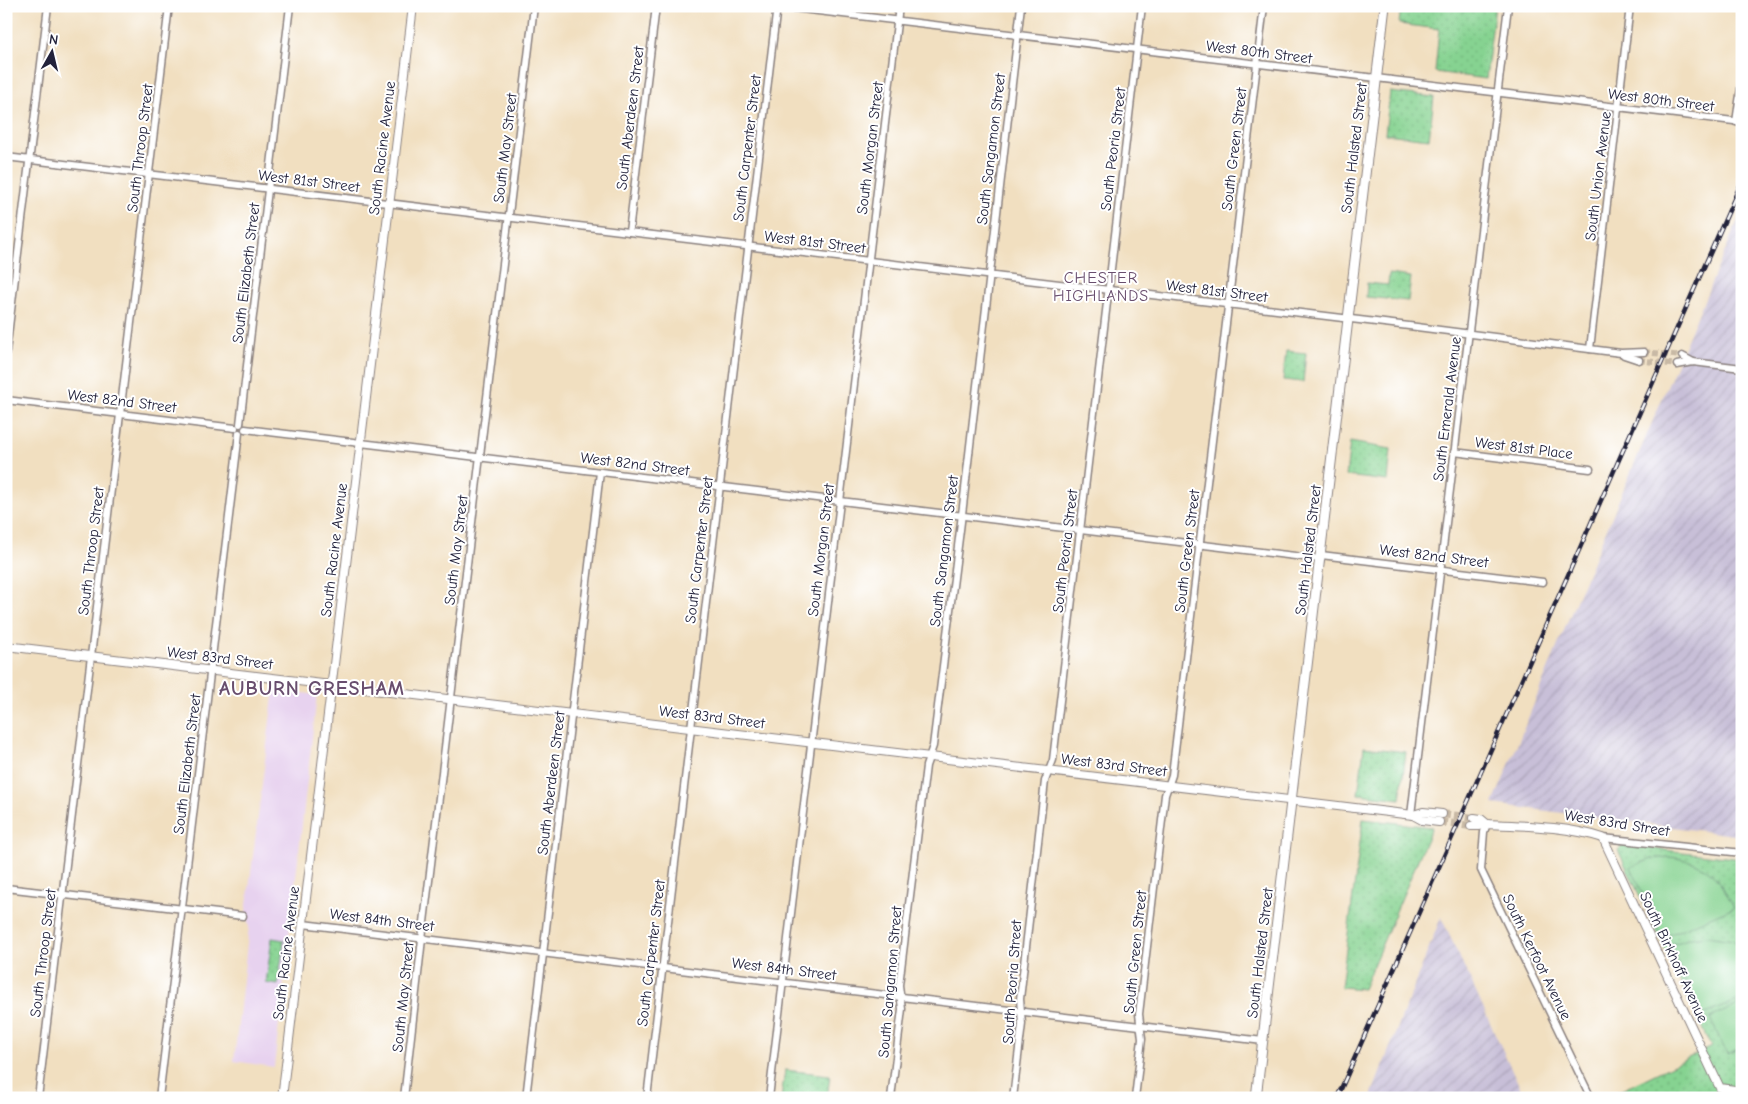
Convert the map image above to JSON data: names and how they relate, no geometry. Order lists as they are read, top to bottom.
{
  "streets": {
    "main road": ["South Halsted Street"],
    "street": [
      "West 80th Street",
      "South Aberdeen Street",
      "South Throop Street",
      "South Racine Avenue",
      "South May Street",
      "South Carpenter Street",
      "South Morgan Street",
      "South Sangamon Street",
      "South Peoria Street",
      "South Green Street",
      "South Union Avenue",
      "West 81st Street",
      "South Elizabeth Street",
      "West 82nd Street",
      "South Emerald Avenue",
      "West 81st Place",
      "West 83rd Street",
      "West 84th Street",
      "South Kerfoot Avenue",
      "South Birkhoff Avenue"
    ]
  },
  "crossings": [
    ["West 80th Street", "South Carpenter Street"],
    ["West 80th Street", "South Morgan Street"],
    ["West 80th Street", "South Halsted Street"],
    ["West 80th Street", "South Sangamon Street"],
    ["West 80th Street", "South Peoria Street"],
    ["West 80th Street", "South Green Street"],
    ["West 80th Street", "South Union Avenue"],
    ["West 80th Street", "South Emerald Avenue"],
    ["South Aberdeen Street", "West 81st Street"],
    ["South Aberdeen Street", "West 82nd Street"],
    ["South Aberdeen Street", "West 83rd Street"],
    ["South Aberdeen Street", "West 84th Street"],
    ["South Throop Street", "West 81st Street"],
    ["South Throop Street", "West 82nd Street"],
    ["South Throop Street", "West 83rd Street"],
    ["South Racine Avenue", "West 81st Street"],
    ["South Racine Avenue", "West 82nd Street"],
    ["South Racine Avenue", "West 83rd Street"],
    ["South Racine Avenue", "West 84th Street"],
    ["South May Street", "West 81st Street"],
    ["South May Street", "West 82nd Street"],
    ["South May Street", "West 83rd Street"],
    ["South May Street", "West 84th Street"],
    ["South Carpenter Street", "West 81st Street"],
    ["South Carpenter Street", "West 82nd Street"],
    ["South Carpenter Street", "West 83rd Street"],
    ["South Carpenter Street", "West 84th Street"],
    ["South Morgan Street", "West 81st Street"],
    ["South Morgan Street", "West 82nd Street"],
    ["South Morgan Street", "West 83rd Street"],
    ["South Morgan Street", "West 84th Street"],
    ["South Halsted Street", "West 81st Street"],
    ["South Halsted Street", "West 82nd Street"],
    ["South Halsted Street", "West 83rd Street"],
    ["South Halsted Street", "West 84th Street"],
    ["South Sangamon Street", "West 81st Street"],
    ["South Sangamon Street", "West 82nd Street"],
    ["South Sangamon Street", "West 83rd Street"],
    ["South Sangamon Street", "West 84th Street"],
    ["South Peoria Street", "West 81st Street"],
    ["South Peoria Street", "West 82nd Street"],
    ["South Peoria Street", "West 83rd Street"],
    ["South Peoria Street", "West 84th Street"],
    ["South Green Street", "West 81st Street"],
    ["South Green Street", "West 82nd Street"],
    ["South Green Street", "West 83rd Street"],
    ["South Green Street", "West 84th Street"],
    ["South Union Avenue", "West 81st Street"],
    ["West 81st Street", "South Elizabeth Street"],
    ["West 81st Street", "South Emerald Avenue"],
    ["South Elizabeth Street", "West 82nd Street"],
    ["South Elizabeth Street", "West 83rd Street"],
    ["West 82nd Street", "South Emerald Avenue"],
    ["South Emerald Avenue", "West 81st Place"],
    ["South Emerald Avenue", "West 83rd Street"],
    ["West 83rd Street", "South Kerfoot Avenue"],
    ["West 83rd Street", "South Birkhoff Avenue"]
  ],
  "districts": ["CHESTER HIGHLANDS", "AUBURN GRESHAM"],
  "north": "top"
}
